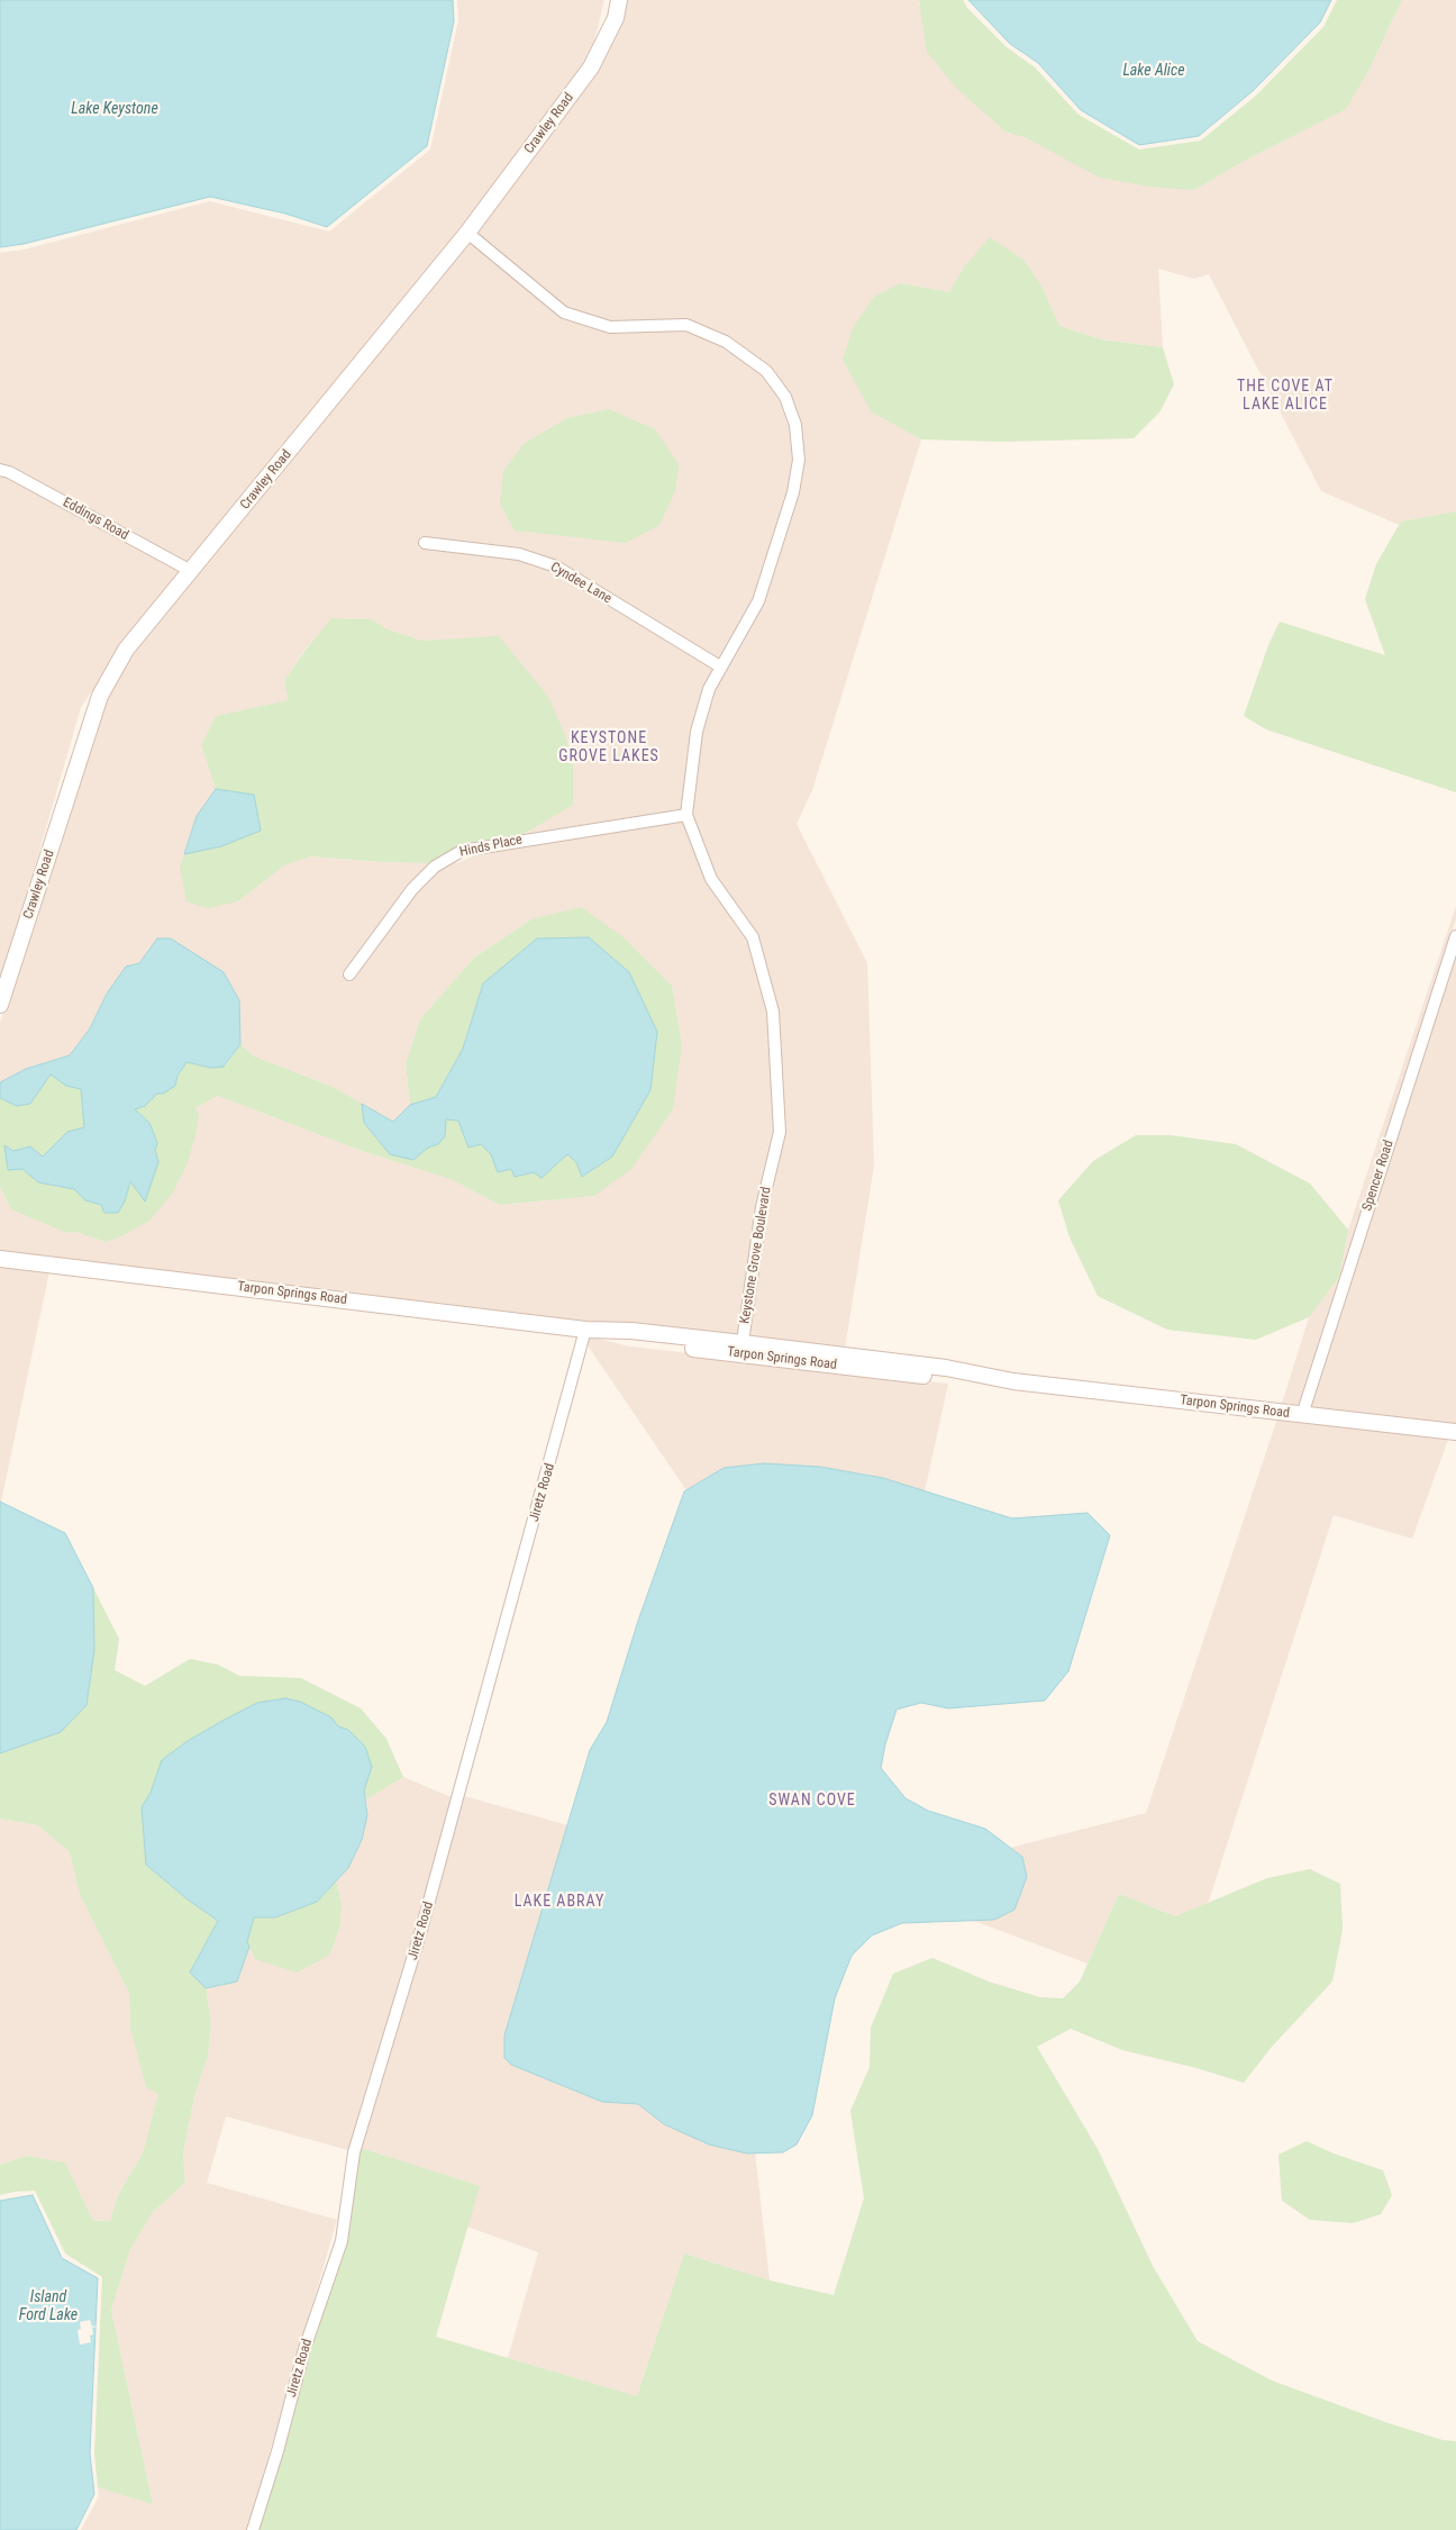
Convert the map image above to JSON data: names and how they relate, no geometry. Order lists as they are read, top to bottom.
{
  "streets": {
    "main road": ["Crawley Road", "Tarpon Springs Road"],
    "street": [
      "Eddings Road",
      "Cyndee Lane",
      "Hinds Place",
      "Spencer Road",
      "Keystone Grove Boulevard",
      "Jiretz Road"
    ]
  },
  "crossings": [
    ["Crawley Road", "Eddings Road"],
    ["Crawley Road", "Keystone Grove Boulevard"],
    ["Cyndee Lane", "Keystone Grove Boulevard"],
    ["Hinds Place", "Keystone Grove Boulevard"],
    ["Spencer Road", "Tarpon Springs Road"],
    ["Keystone Grove Boulevard", "Tarpon Springs Road"],
    ["Tarpon Springs Road", "Jiretz Road"]
  ],
  "districts": [
    "THE COVE AT LAKE ALICE",
    "KEYSTONE GROVE LAKES",
    "SWAN COVE",
    "LAKE ABRAY"
  ],
  "water": ["Lake Alice", "Lake Keystone", "Island Ford Lake"]
}
